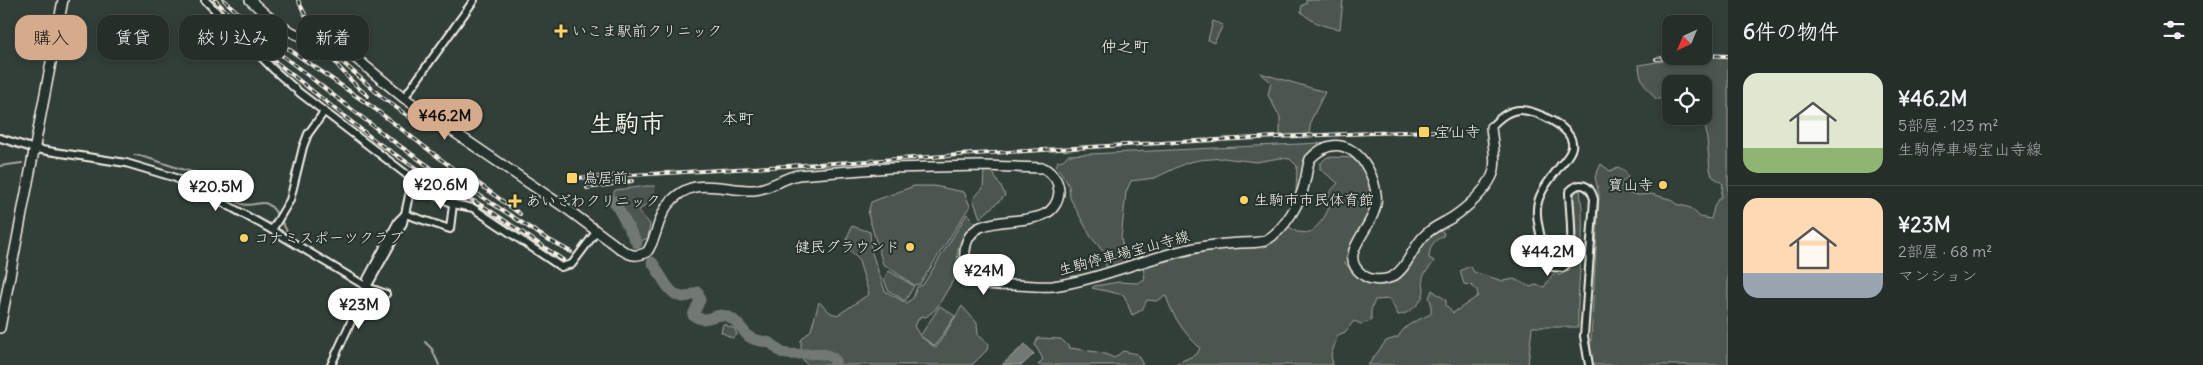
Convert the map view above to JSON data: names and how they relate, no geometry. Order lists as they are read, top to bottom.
{
  "streets": {
    "main road": ["生駒停車場宝山寺線"]
  },
  "districts": ["仲之町", "本町", "生駒市"],
  "places": {
    "health": ["いこま駅前クリニック", "あいざわクリニック"],
    "transit": ["宝山寺", "鳥居前"],
    "other": [
      "寶山寺",
      "生駒市市民体育館",
      "コナミスポーツクラブ",
      "健民グラウンド"
    ]
  },
  "north": "bottom left",
  "page": {
    "heading": "6件の物件",
    "chip": [
      "購入",
      "賃貸",
      "絞り込み",
      "新着"
    ],
    "list": [
      {
        "name": "¥46.2M",
        "note": "5部屋 · 123 m² · 生駒停車場宝山寺線"
      },
      {
        "name": "¥23M",
        "note": "2部屋 · 68 m² · マンション"
      }
    ],
    "price": [
      "¥46.2M",
      "¥20.6M",
      "¥20.5M",
      "¥44.2M",
      "¥24M",
      "¥23M"
    ]
  }
}
